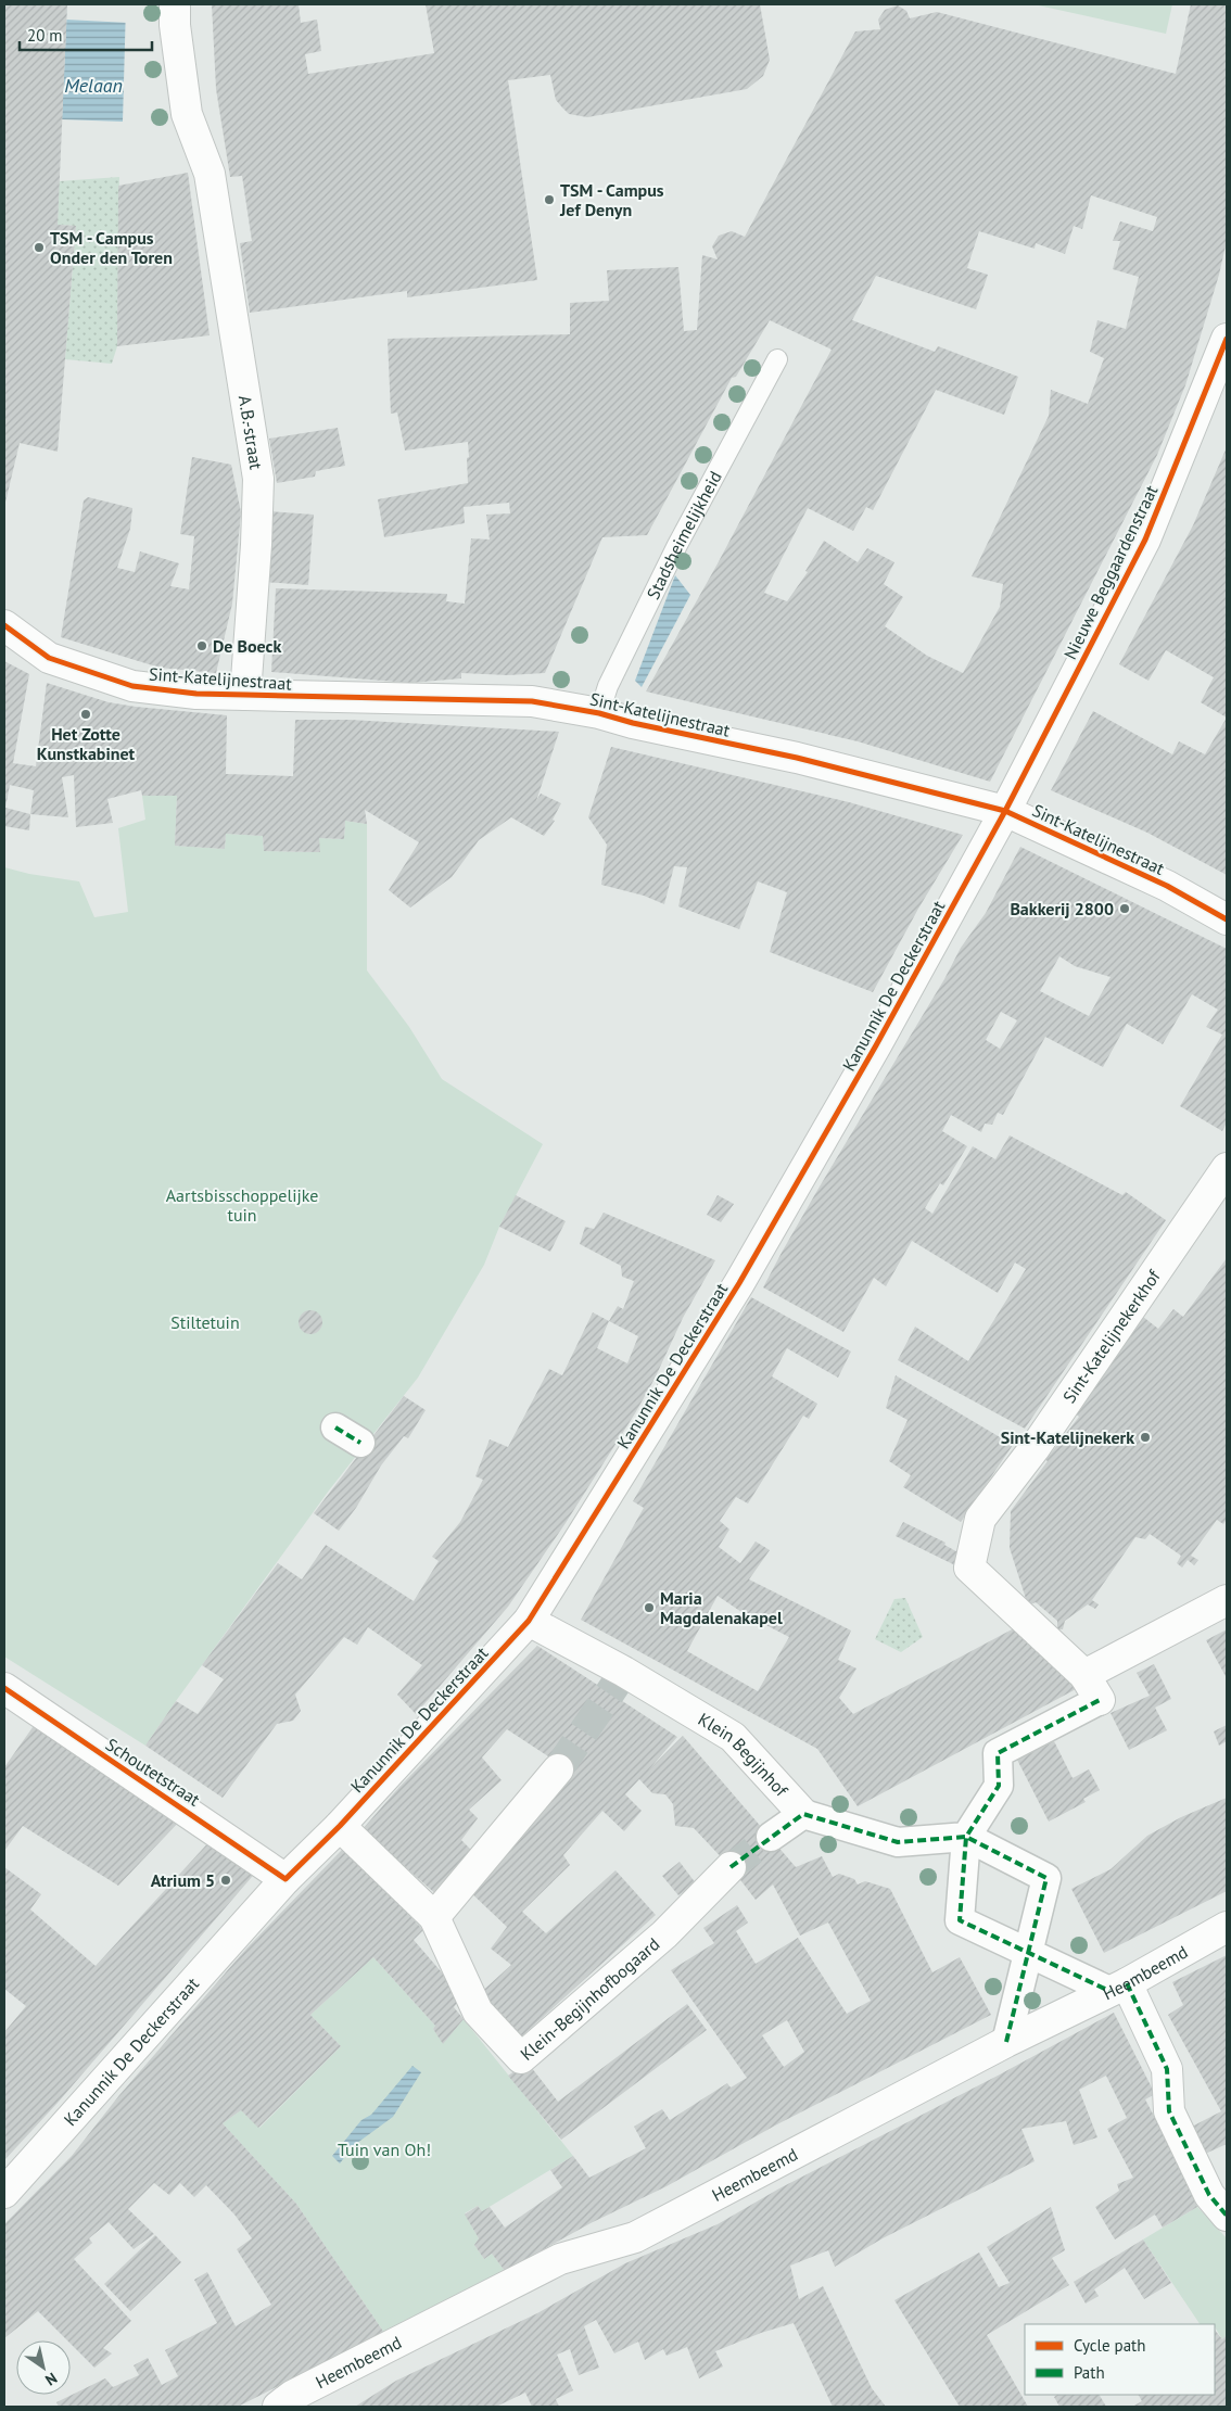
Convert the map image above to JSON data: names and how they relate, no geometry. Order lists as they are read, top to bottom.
{
  "streets": {
    "street": [
      "A.B.-straat",
      "Nieuwe Beggaardenstraat",
      "Sint-Katelijnestraat",
      "Kanunnik De Deckerstraat",
      "Sint-Katelijnekerkhof",
      "Klein Begijnhof",
      "Schoutetstraat",
      "Heembeemd",
      "Klein-Begijnhofbogaard"
    ],
    "lane": ["Stadsheimelijkheid"]
  },
  "crossings": [
    ["A.B.-straat", "Sint-Katelijnestraat"],
    ["Stadsheimelijkheid", "Sint-Katelijnestraat"],
    ["Nieuwe Beggaardenstraat", "Sint-Katelijnestraat"],
    ["Nieuwe Beggaardenstraat", "Kanunnik De Deckerstraat"],
    ["Sint-Katelijnestraat", "Kanunnik De Deckerstraat"],
    ["Kanunnik De Deckerstraat", "Klein Begijnhof"],
    ["Kanunnik De Deckerstraat", "Schoutetstraat"],
    ["Kanunnik De Deckerstraat", "Klein-Begijnhofbogaard"]
  ],
  "water": ["Melaan"],
  "parks": ["Aartsbisschoppelijke tuin", "Stiltetuin", "Tuin van Oh!"],
  "places": [
    "TSM - Campus Jef Denyn",
    "TSM - Campus Onder den Toren",
    "De Boeck",
    "Het Zotte Kunstkabinet",
    "Bakkerij 2800",
    "Sint-Katelijnekerk",
    "Maria Magdalenakapel",
    "Atrium 5"
  ],
  "legend": ["Cycle path", "Path"],
  "scale_bar": "20 m",
  "north": "bottom right"
}
